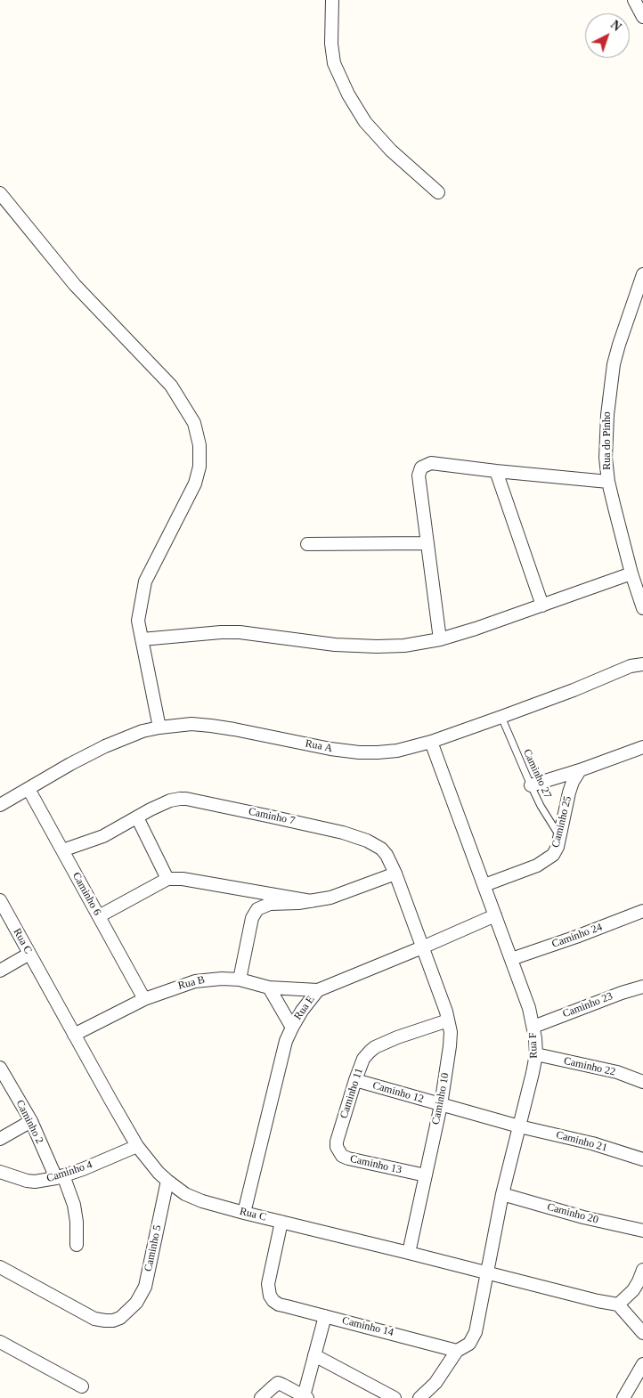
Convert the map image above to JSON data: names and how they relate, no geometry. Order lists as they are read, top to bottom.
{
  "streets": {
    "street": [
      "Rua do Pinho",
      "Rua A",
      "Caminho 7",
      "Caminho 25",
      "Caminho 6",
      "Caminho 24",
      "Rua C",
      "Rua B",
      "Caminho 23",
      "Rua E",
      "Rua F",
      "Caminho 22",
      "Caminho 12",
      "Caminho 11",
      "Caminho 10",
      "Caminho 2",
      "Caminho 21",
      "Caminho 13",
      "Caminho 4",
      "Caminho 20",
      "Caminho 5",
      "Caminho 14"
    ],
    "lane": ["Caminho 27"]
  },
  "crossings": [
    ["Rua A", "Caminho 27"],
    ["Rua A", "Caminho 6"],
    ["Rua A", "Rua F"],
    ["Caminho 27", "Caminho 25"],
    ["Caminho 7", "Caminho 6"],
    ["Caminho 7", "Rua E"],
    ["Caminho 7", "Caminho 10"],
    ["Caminho 25", "Rua F"],
    ["Caminho 6", "Rua B"],
    ["Caminho 24", "Rua F"],
    ["Rua C", "Rua B"],
    ["Rua C", "Rua E"],
    ["Rua C", "Rua F"],
    ["Rua C", "Caminho 10"],
    ["Rua C", "Caminho 4"],
    ["Rua C", "Caminho 5"],
    ["Rua C", "Caminho 14"],
    ["Rua B", "Rua E"],
    ["Caminho 23", "Rua F"],
    ["Rua E", "Rua F"],
    ["Rua E", "Caminho 10"],
    ["Rua F", "Caminho 22"],
    ["Rua F", "Caminho 12"],
    ["Rua F", "Caminho 21"],
    ["Rua F", "Caminho 20"],
    ["Rua F", "Caminho 14"],
    ["Caminho 12", "Caminho 11"],
    ["Caminho 12", "Caminho 10"],
    ["Caminho 12", "Caminho 21"],
    ["Caminho 11", "Caminho 10"],
    ["Caminho 11", "Caminho 13"],
    ["Caminho 10", "Caminho 13"],
    ["Caminho 2", "Caminho 4"]
  ],
  "north": "top right"
}
